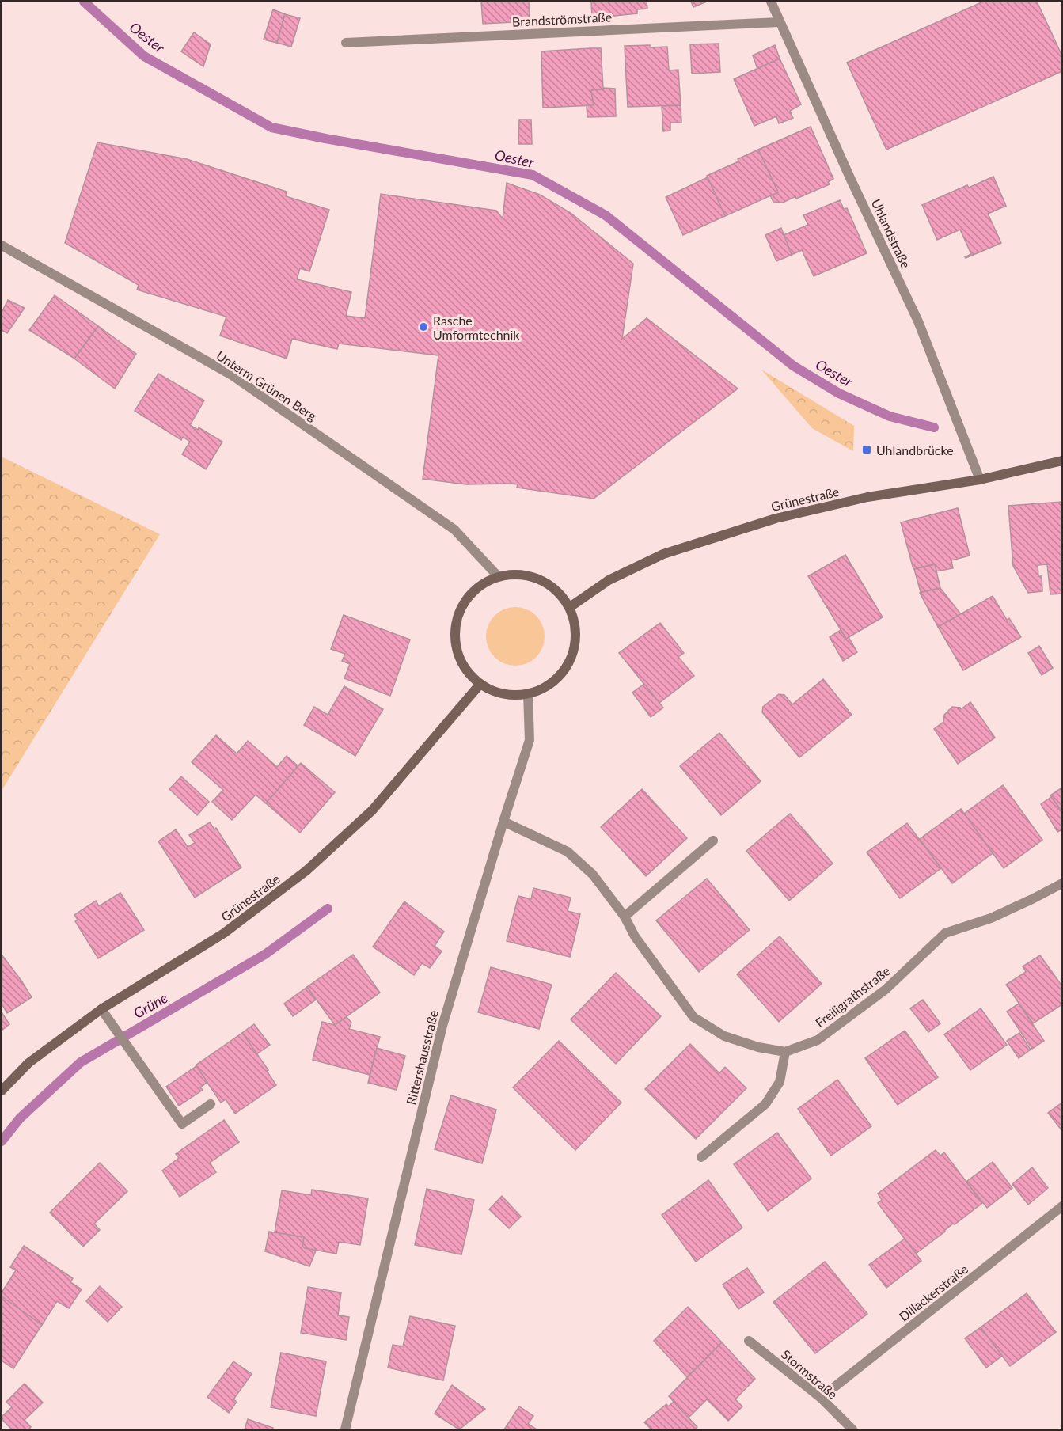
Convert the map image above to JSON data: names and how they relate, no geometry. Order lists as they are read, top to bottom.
{
  "streets": {
    "street": [
      "Brandströmstraße",
      "Uhlandstraße",
      "Unterm Grünen Berg",
      "Grünestraße",
      "Freiligrathstraße",
      "Rittershausstraße",
      "Dillackerstraße",
      "Stormstraße"
    ]
  },
  "crossings": [
    ["Brandströmstraße", "Uhlandstraße"],
    ["Uhlandstraße", "Grünestraße"],
    ["Unterm Grünen Berg", "Grünestraße"],
    ["Unterm Grünen Berg", "Rittershausstraße"],
    ["Grünestraße", "Rittershausstraße"],
    ["Dillackerstraße", "Stormstraße"]
  ],
  "water": ["Oester", "Grüne"],
  "places": {
    "other": ["Rasche Umformtechnik"],
    "transit": ["Uhlandbrücke"]
  }
}
